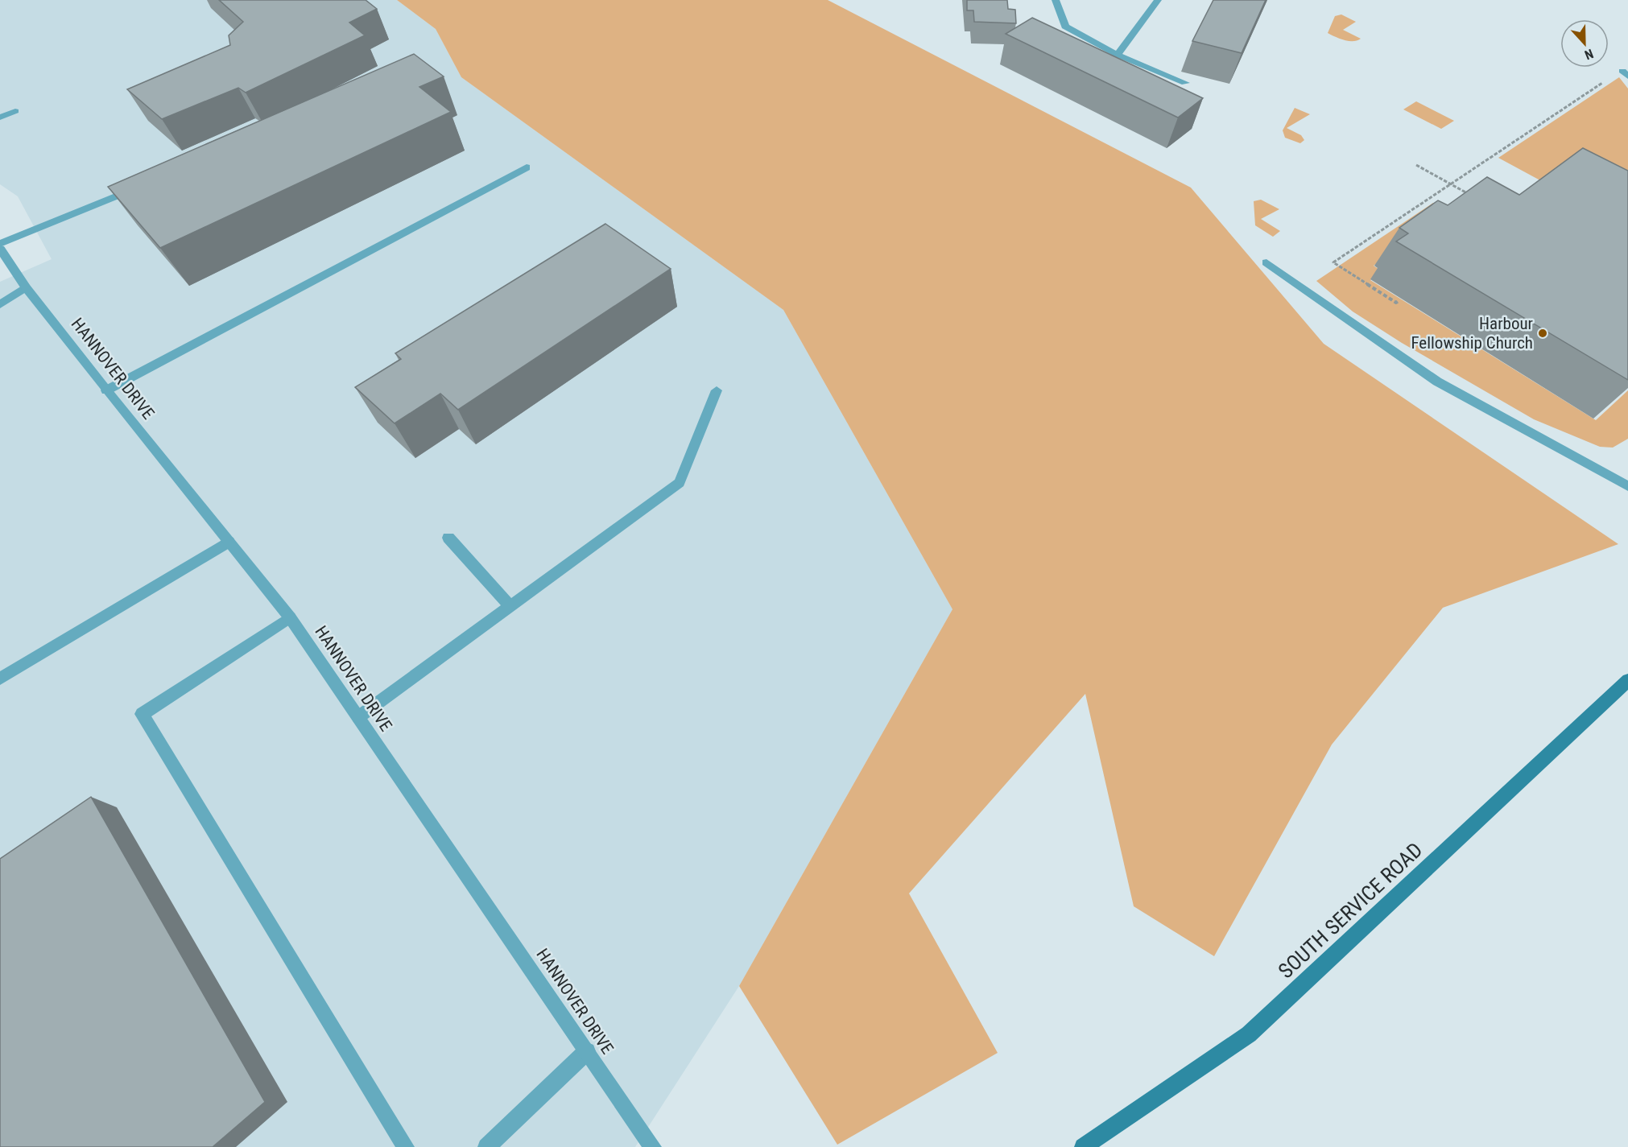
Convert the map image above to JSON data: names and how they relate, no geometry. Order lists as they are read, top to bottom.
{
  "streets": {
    "main road": ["SOUTH SERVICE ROAD"],
    "street": ["HANNOVER DRIVE"]
  },
  "places": ["Harbour Fellowship Church"],
  "north": "bottom"
}
